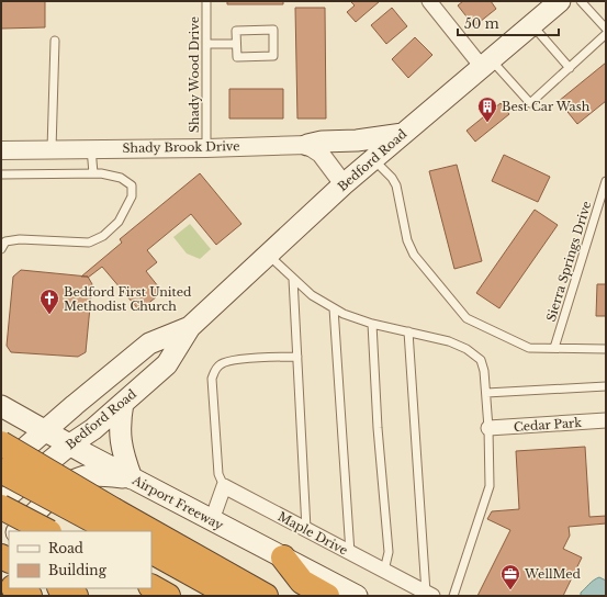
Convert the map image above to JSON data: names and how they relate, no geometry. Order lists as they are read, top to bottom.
{
  "streets": {
    "main road": ["Bedford Road", "Airport Freeway"],
    "street": ["Shady Brook Drive", "Cedar Park", "Maple Drive"],
    "lane": ["Shady Wood Drive", "Sierra Springs Drive"]
  },
  "crossings": [
    ["Shady Wood Drive", "Shady Brook Drive"],
    ["Bedford Road", "Airport Freeway"]
  ],
  "places": {
    "building": ["Best Car Wash"],
    "church": ["Bedford First United Methodist Church"],
    "office": ["WellMed"]
  },
  "legend": ["Road", "Building"],
  "scale_bar": "50 m"
}
